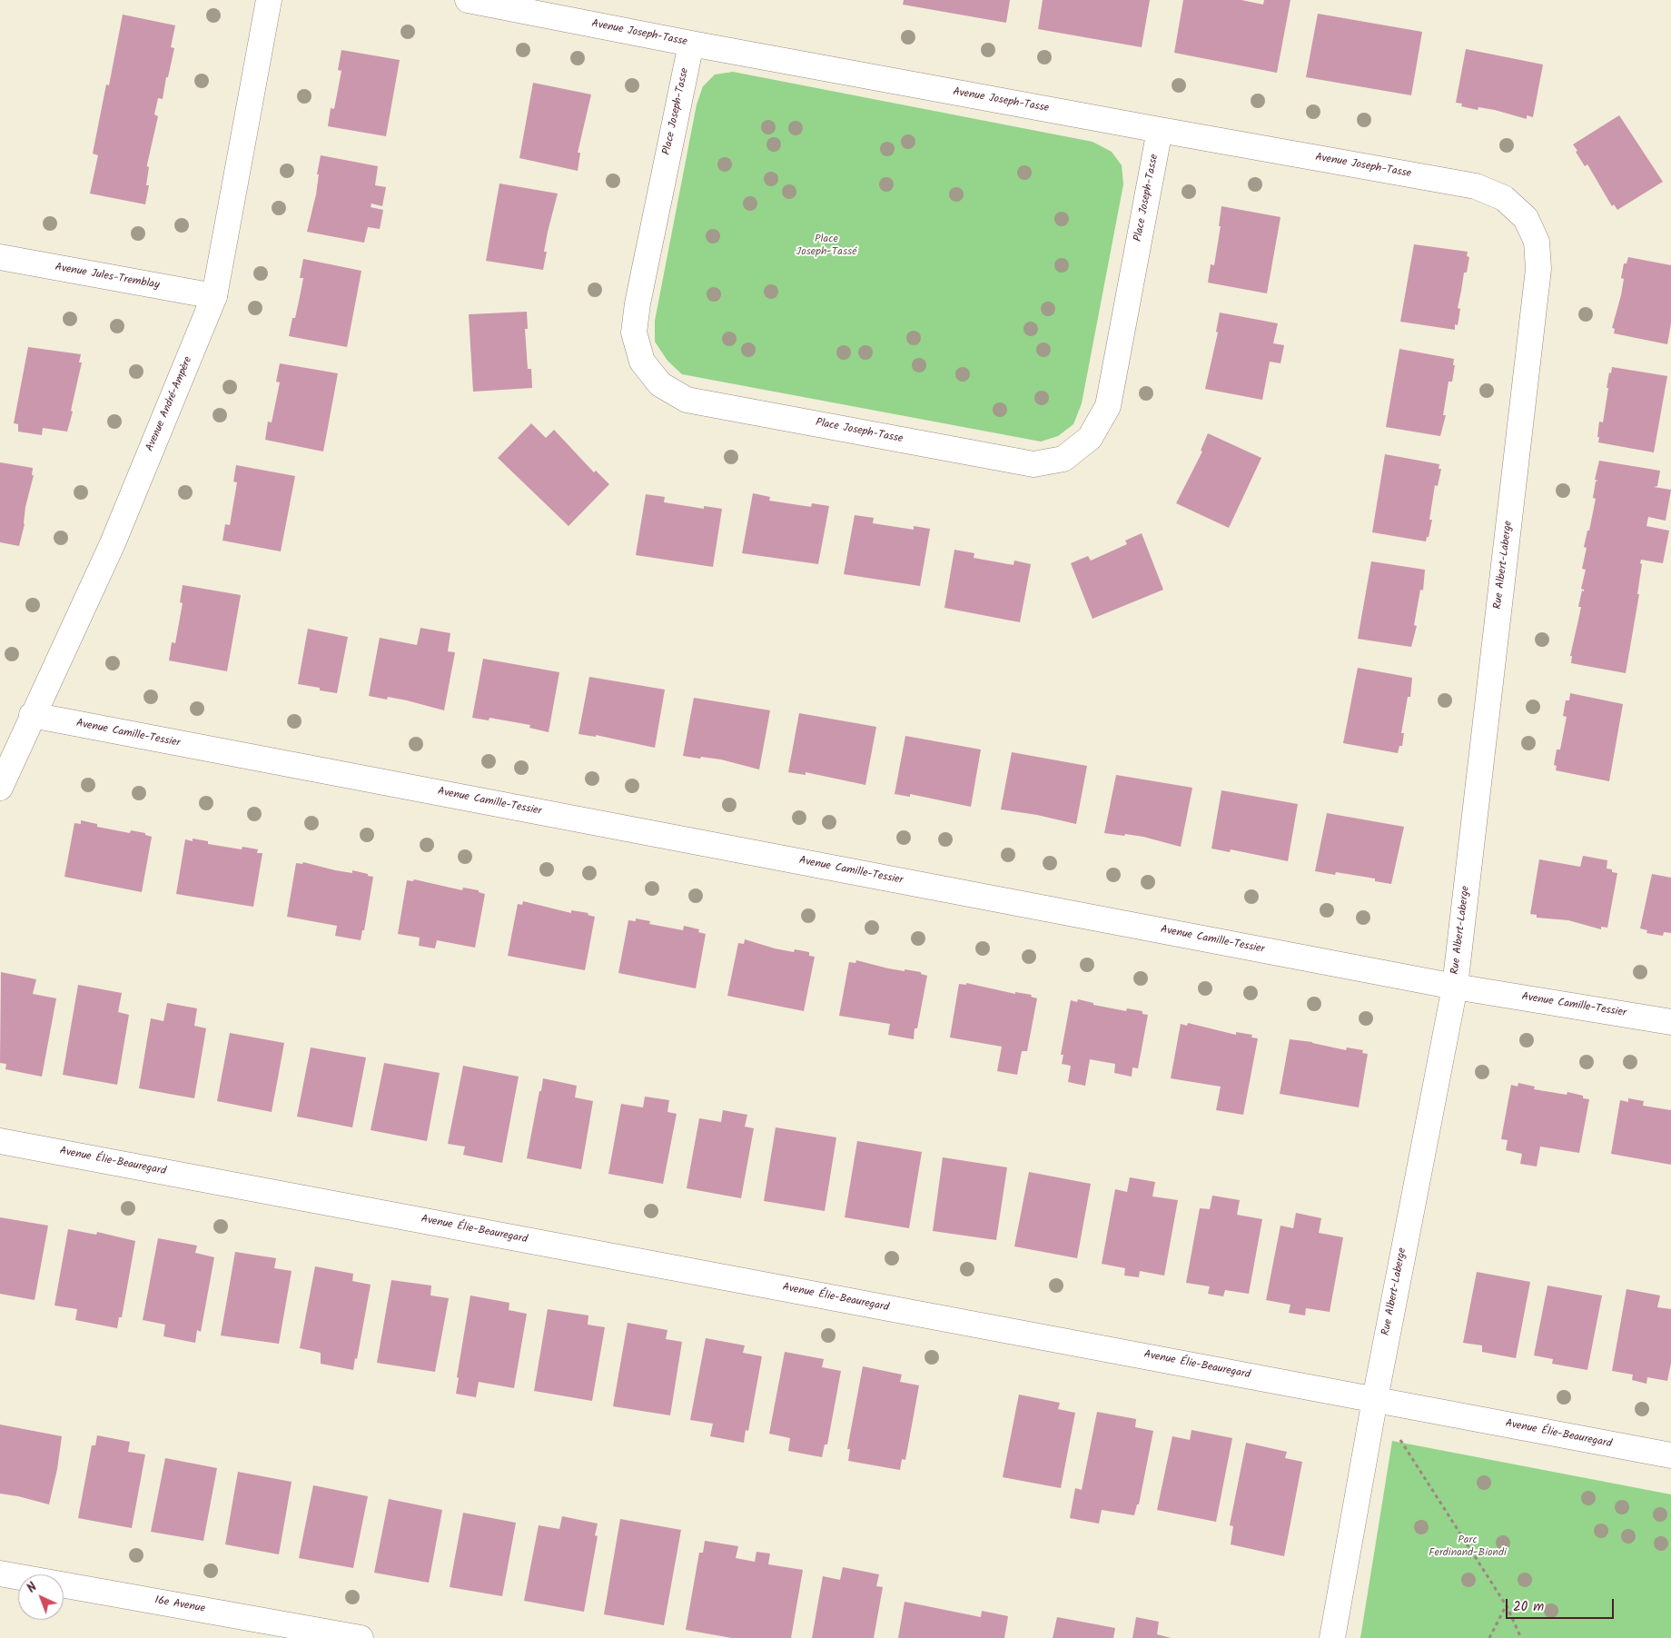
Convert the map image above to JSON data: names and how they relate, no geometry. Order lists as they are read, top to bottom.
{
  "streets": {
    "street": [
      "Avenue Joseph-Tasse",
      "Place Joseph-Tasse",
      "Avenue Jules-Tremblay",
      "Avenue André-Ampère",
      "Rue Albert-Laberge",
      "Avenue Camille-Tessier",
      "Avenue Élie-Beauregard",
      "16e Avenue"
    ]
  },
  "crossings": [
    ["Avenue Joseph-Tasse", "Place Joseph-Tasse"],
    ["Avenue Joseph-Tasse", "Rue Albert-Laberge"],
    ["Avenue Jules-Tremblay", "Avenue André-Ampère"],
    ["Avenue André-Ampère", "Avenue Camille-Tessier"],
    ["Rue Albert-Laberge", "Avenue Camille-Tessier"],
    ["Rue Albert-Laberge", "Avenue Élie-Beauregard"]
  ],
  "parks": ["Place Joseph-Tassé", "Parc Ferdinand-Biondi"],
  "scale_bar": "20 m",
  "north": "top left"
}
